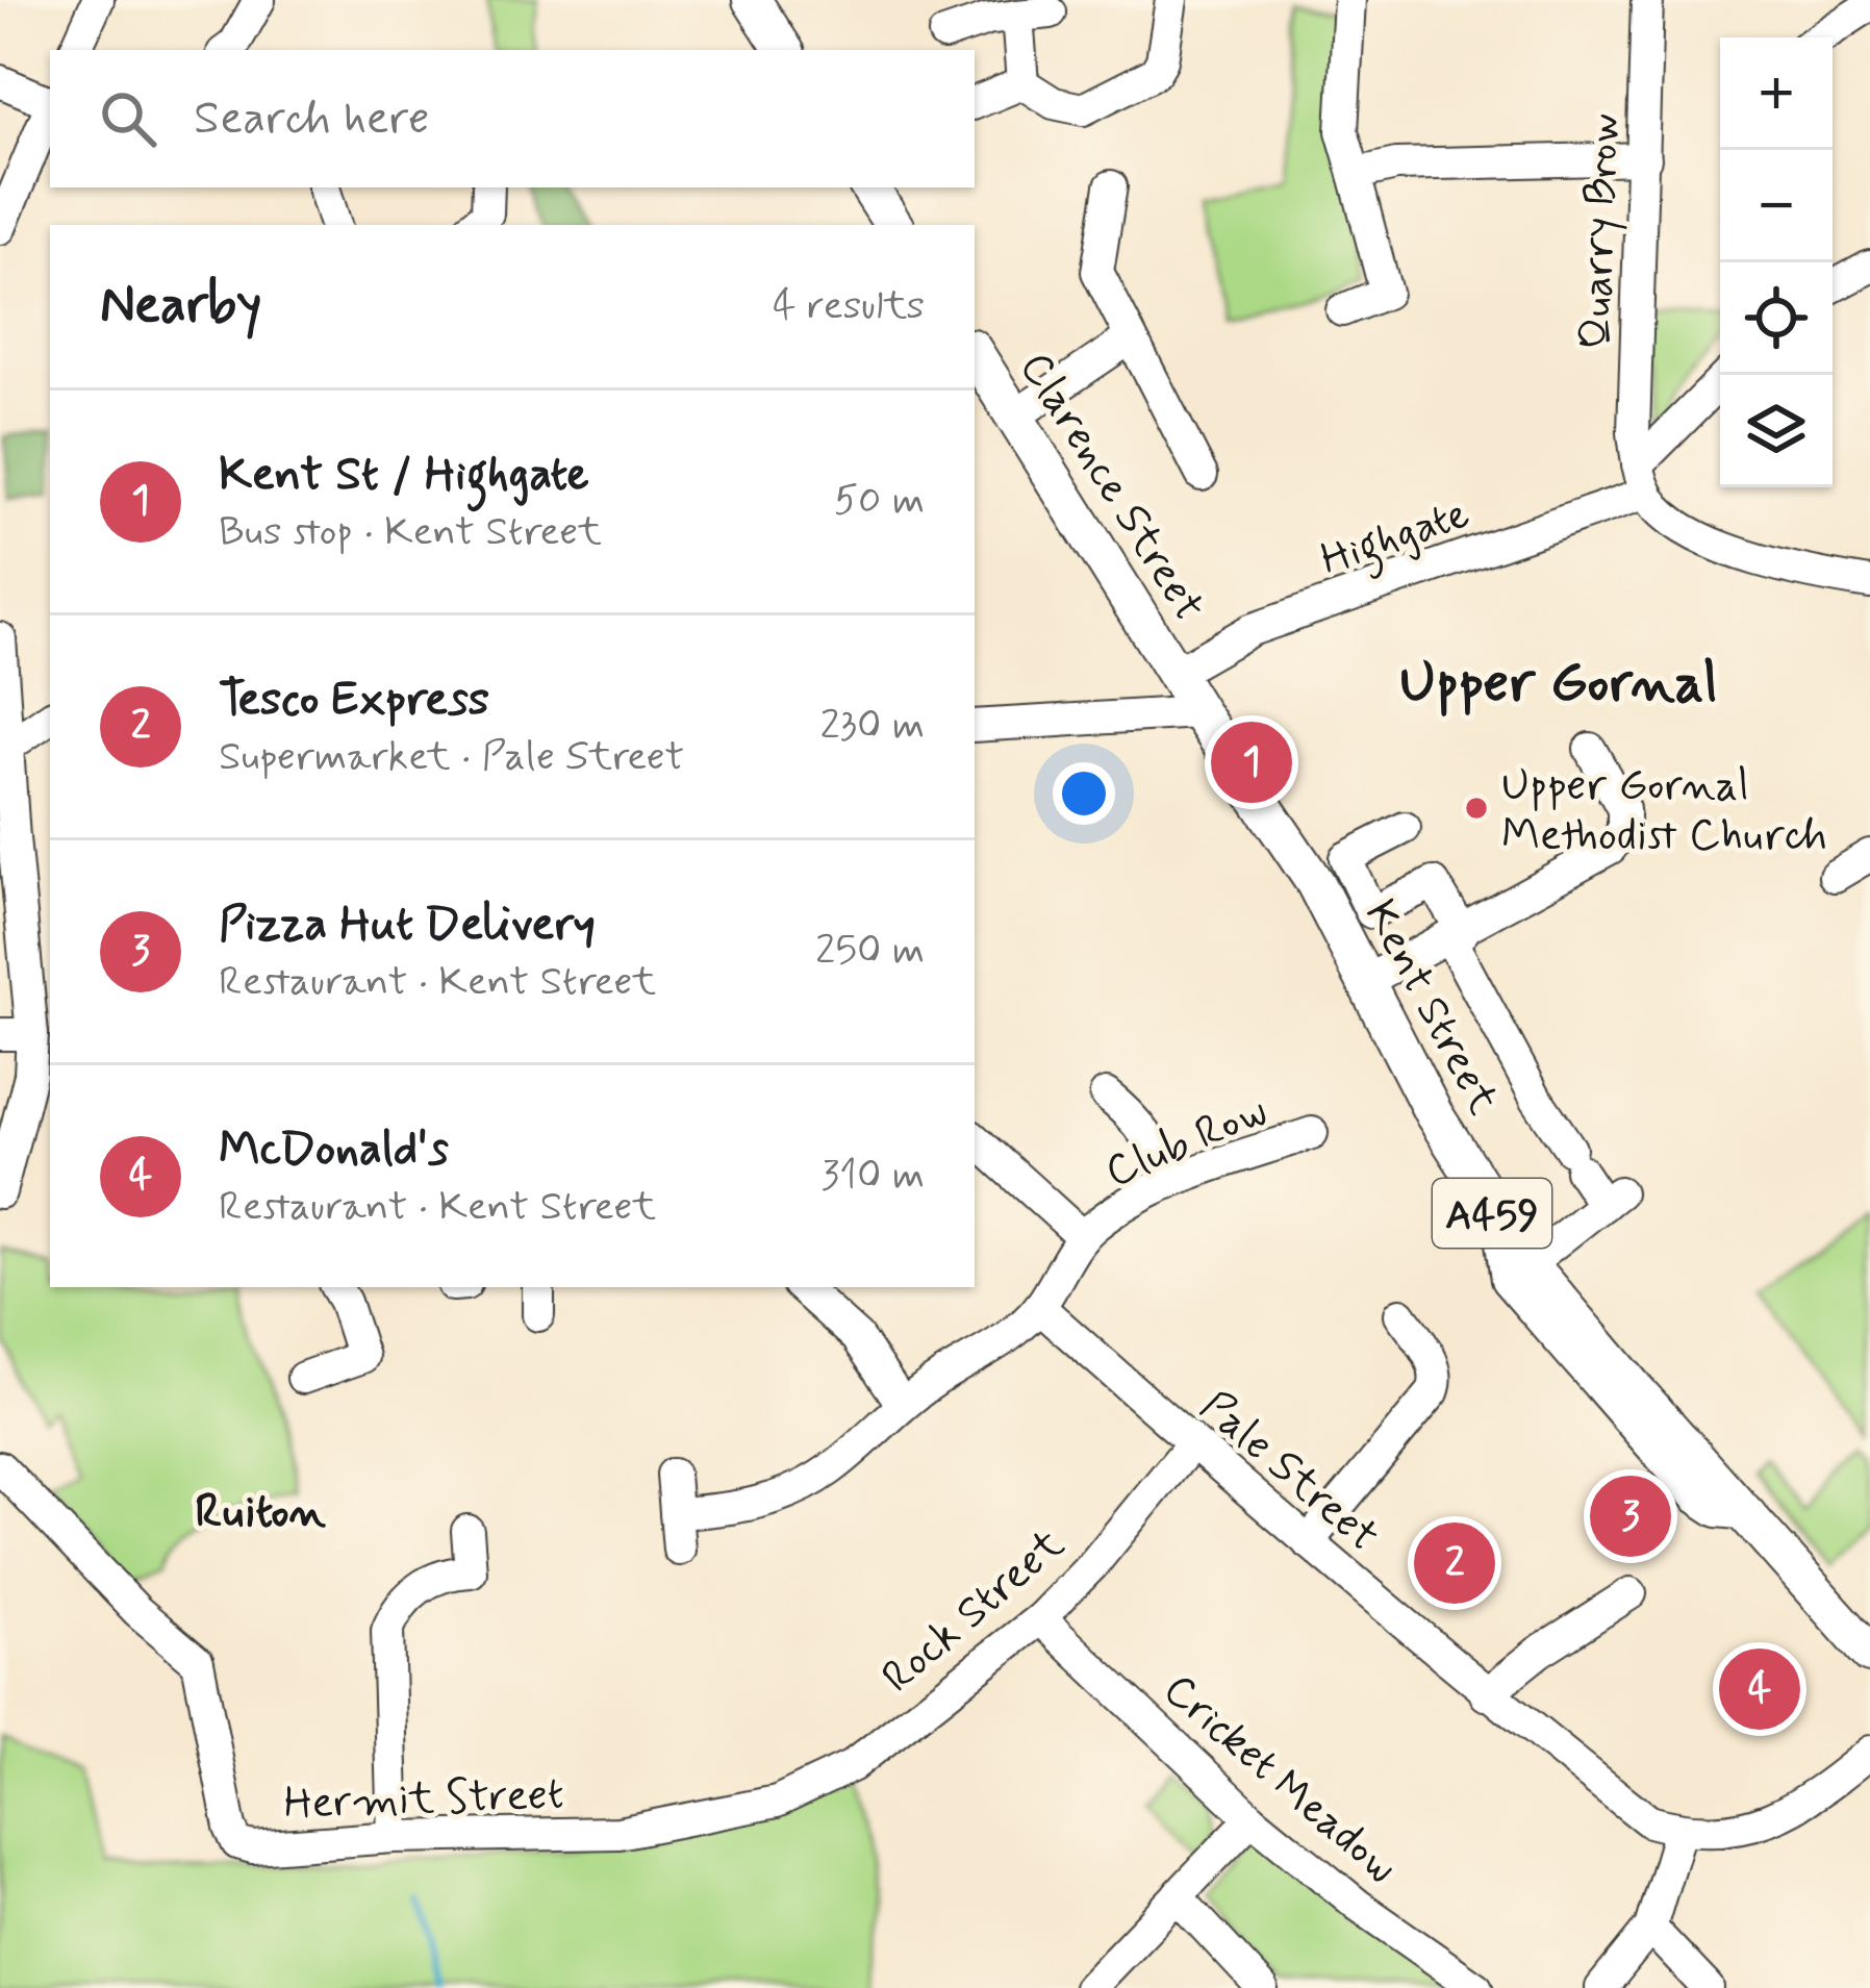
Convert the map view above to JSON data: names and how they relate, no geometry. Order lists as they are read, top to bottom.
{
  "streets": {
    "main road": ["Clarence Street", "Kent Street", "A459"],
    "street": [
      "Quarry Brow",
      "Highgate",
      "Club Row",
      "Pale Street",
      "Rock Street",
      "Cricket Meadow",
      "Hermit Street"
    ]
  },
  "crossings": [
    ["Quarry Brow", "Highgate"],
    ["Clarence Street", "Highgate"],
    ["Clarence Street", "Kent Street"],
    ["Highgate", "Kent Street"],
    ["Club Row", "Pale Street"],
    ["Pale Street", "Rock Street"],
    ["Rock Street", "Cricket Meadow"],
    ["Rock Street", "Hermit Street"]
  ],
  "districts": ["Upper Gornal", "Ruiton"],
  "places": ["Upper Gornal Methodist Church"],
  "page": {
    "map_buttons": ["+", "−"],
    "search": "Search here",
    "heading": ["Nearby", "4 results"],
    "list": [
      {
        "mark": "1",
        "name": "Kent St / Highgate",
        "note": "Bus stop · Kent Street",
        "value": "50 m"
      },
      {
        "mark": "2",
        "name": "Tesco Express",
        "note": "Supermarket · Pale Street",
        "value": "230 m"
      },
      {
        "mark": "3",
        "name": "Pizza Hut Delivery",
        "note": "Restaurant · Kent Street",
        "value": "250 m"
      },
      {
        "mark": "4",
        "name": "McDonald's",
        "note": "Restaurant · Kent Street",
        "value": "310 m"
      }
    ],
    "pins": [
      "1",
      "3",
      "2",
      "4"
    ]
  }
}
